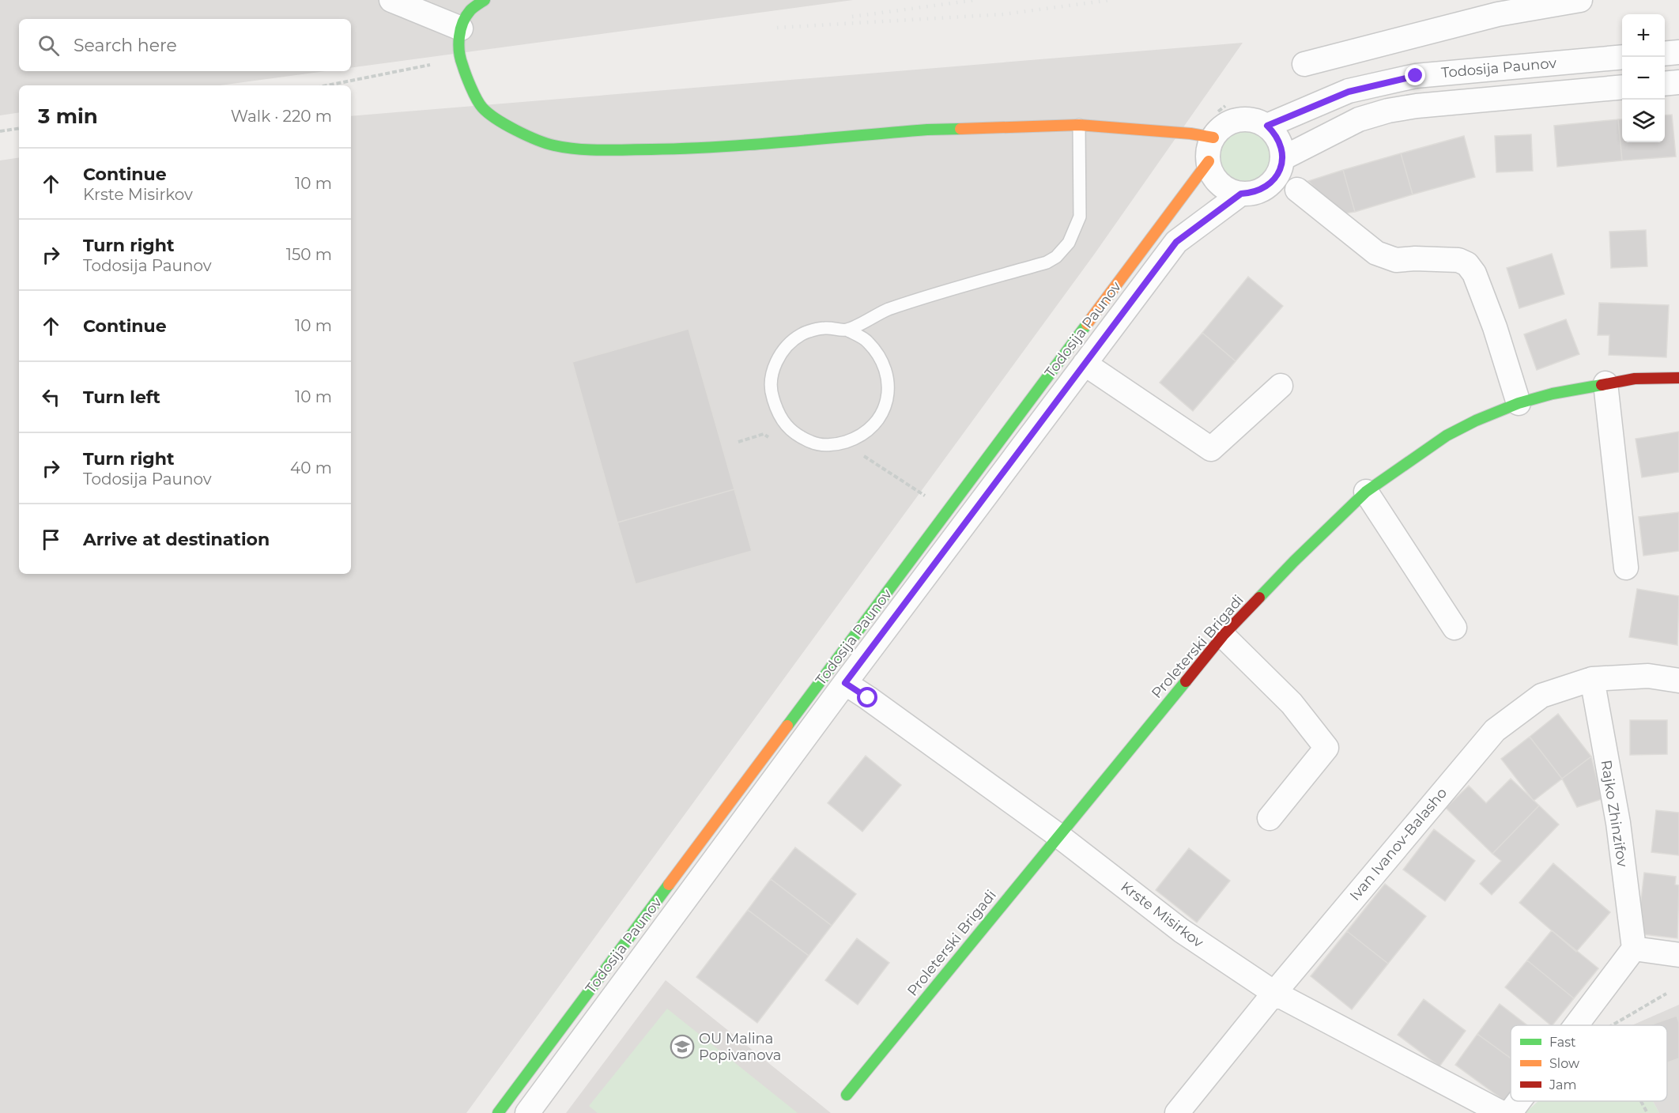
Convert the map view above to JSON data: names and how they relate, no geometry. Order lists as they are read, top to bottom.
{
  "streets": {
    "street": [
      "Todosija Paunov",
      "Proleterski Brigadi",
      "Rajko Zhinzifov",
      "Ivan Ivanov-Balasho",
      "Krste Misirkov"
    ]
  },
  "crossings": [
    ["Todosija Paunov", "Krste Misirkov"],
    ["Proleterski Brigadi", "Krste Misirkov"],
    ["Rajko Zhinzifov", "Ivan Ivanov-Balasho"],
    ["Ivan Ivanov-Balasho", "Krste Misirkov"]
  ],
  "places": {
    "school or university": ["OU Malina Popivanova"]
  },
  "legend": ["Fast", "Slow", "Jam"],
  "page": {
    "map_buttons": ["+", "−"],
    "search": "Search here",
    "heading": ["3 min", "Walk · 220 m"],
    "list": [
      ["Continue", "Krste Misirkov", "10 m"],
      ["Turn right", "Todosija Paunov", "150 m"],
      ["Continue", "10 m"],
      ["Turn left", "10 m"],
      ["Turn right", "Todosija Paunov", "40 m"],
      "Arrive at destination"
    ]
  }
}
